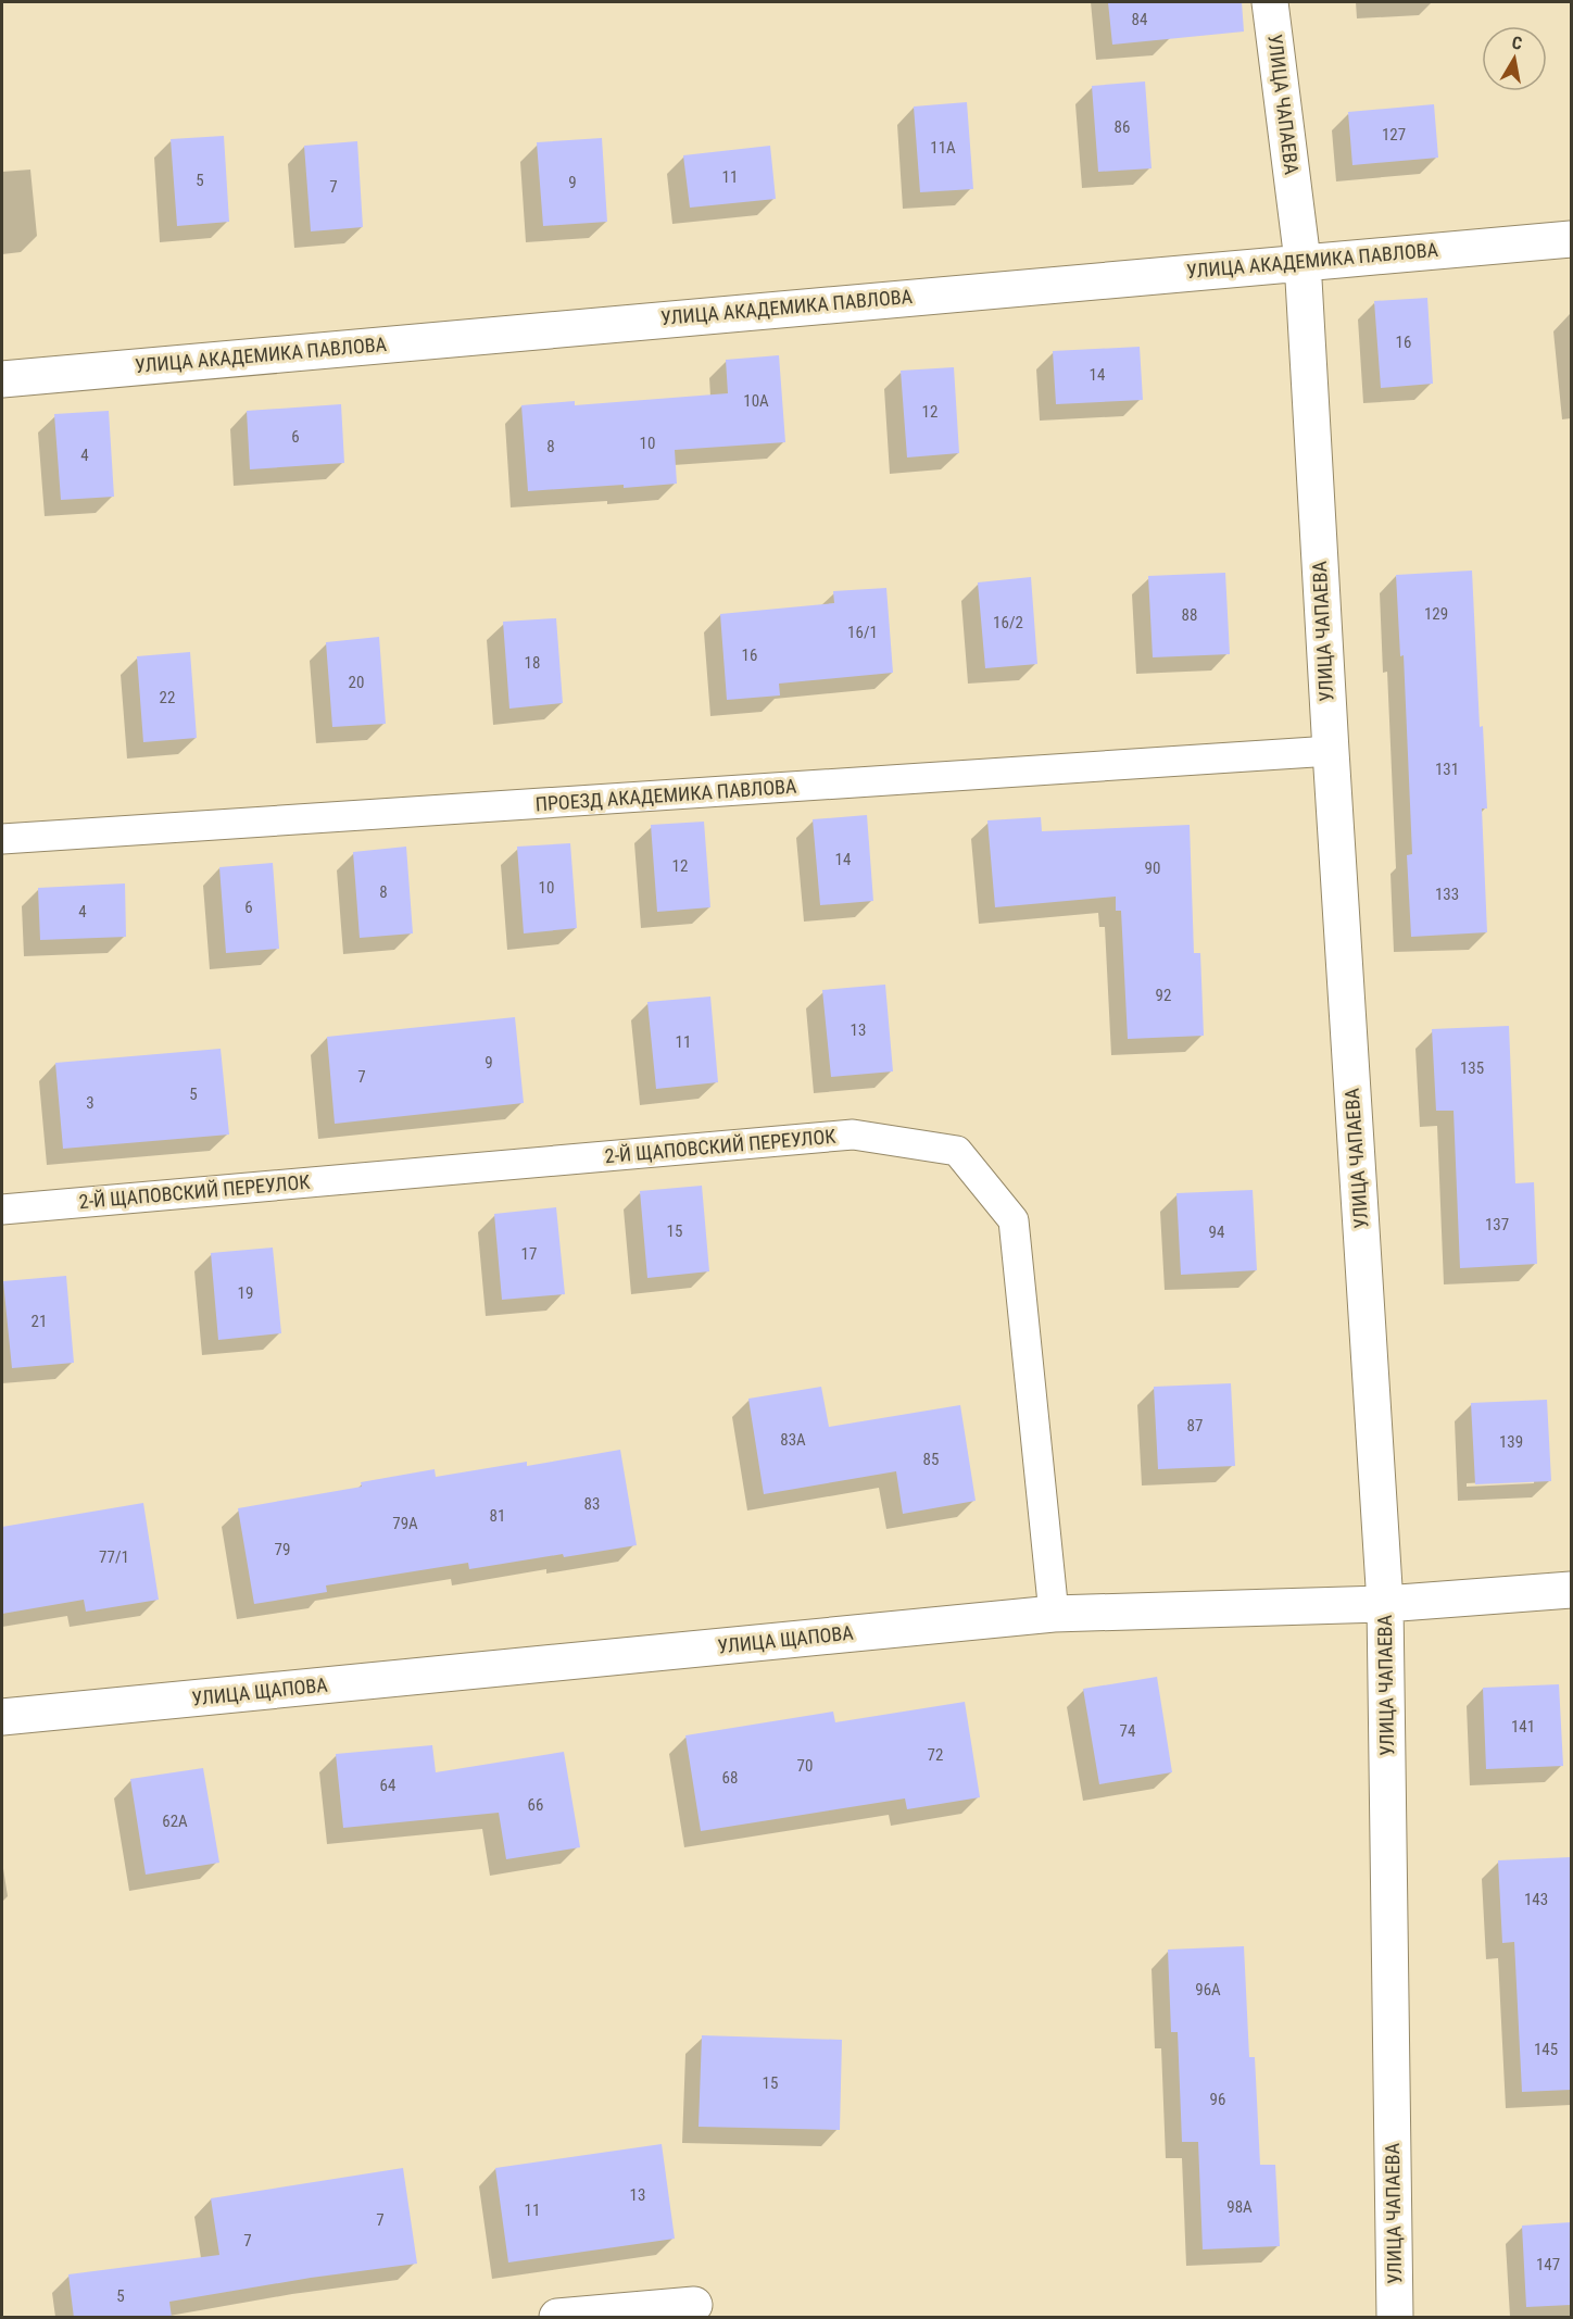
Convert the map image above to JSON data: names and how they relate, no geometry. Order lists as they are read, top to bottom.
{
  "streets": {
    "street": ["УЛИЦА ЧАПАЕВА", "УЛИЦА АКАДЕМИКА ПАВЛОВА", "УЛИЦА ЩАПОВА"],
    "lane": ["ПРОЕЗД АКАДЕМИКА ПАВЛОВА", "2-Й ЩАПОВСКИЙ ПЕРЕУЛОК"]
  },
  "crossings": [
    ["УЛИЦА ЧАПАЕВА", "УЛИЦА АКАДЕМИКА ПАВЛОВА"],
    ["УЛИЦА ЧАПАЕВА", "ПРОЕЗД АКАДЕМИКА ПАВЛОВА"],
    ["УЛИЦА ЧАПАЕВА", "УЛИЦА ЩАПОВА"],
    ["2-Й ЩАПОВСКИЙ ПЕРЕУЛОК", "УЛИЦА ЩАПОВА"]
  ],
  "house_numbers": [
    "84",
    "86",
    "127",
    "11А",
    "11",
    "5",
    "9",
    "7",
    "16",
    "14",
    "10А",
    "12",
    "6",
    "10",
    "8",
    "4",
    "129",
    "88",
    "16/2",
    "16/1",
    "16",
    "18",
    "20",
    "22",
    "131",
    "14",
    "12",
    "90",
    "10",
    "8",
    "133",
    "6",
    "4",
    "92",
    "13",
    "11",
    "9",
    "135",
    "7",
    "5",
    "3",
    "137",
    "15",
    "94",
    "17",
    "19",
    "21",
    "87",
    "83А",
    "139",
    "85",
    "83",
    "81",
    "79А",
    "79",
    "77/1",
    "141",
    "74",
    "72",
    "70",
    "68",
    "64",
    "66",
    "62А",
    "143",
    "96А",
    "145",
    "15",
    "96",
    "13",
    "98А",
    "11",
    "7",
    "7",
    "147",
    "5"
  ],
  "north": "top"
}
